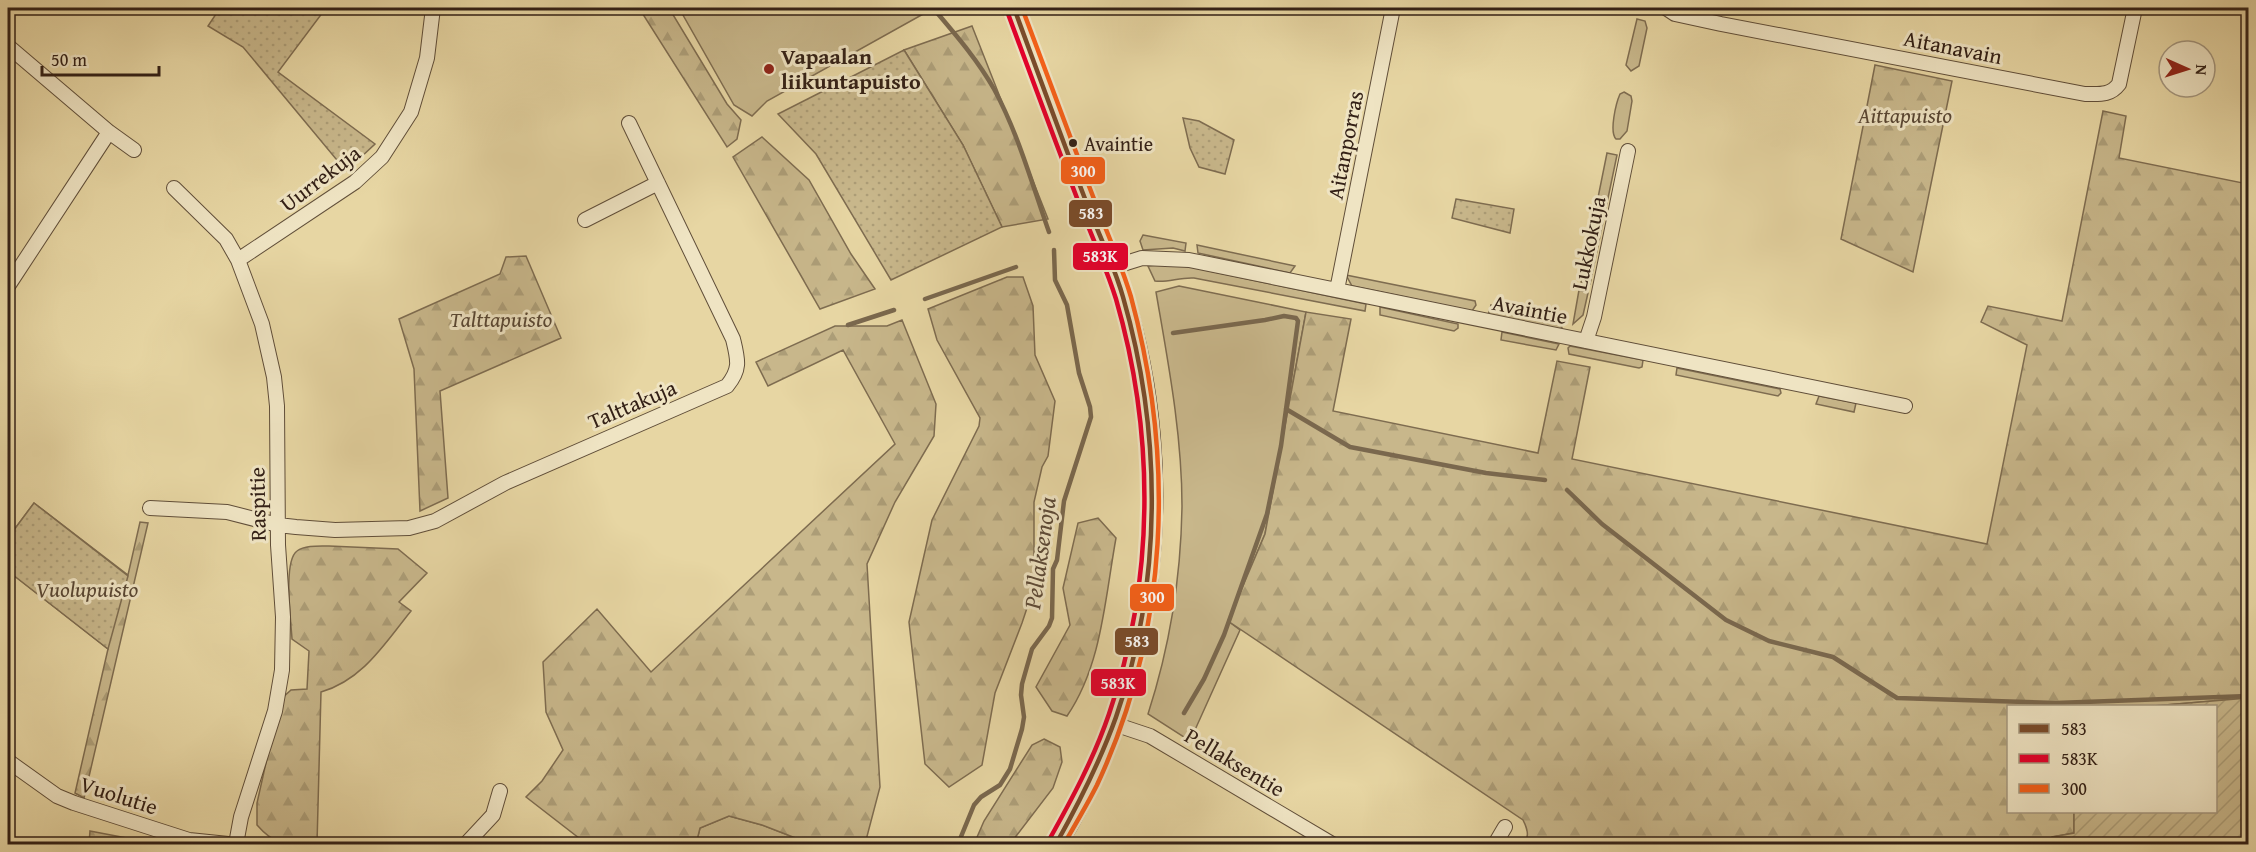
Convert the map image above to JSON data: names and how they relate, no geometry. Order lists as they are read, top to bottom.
{
  "streets": {
    "street": [
      "Aitanavain",
      "Aitanporras",
      "Uurrekuja",
      "Lukkokuja",
      "Avaintie",
      "Talttakuja",
      "Raspitie",
      "Pellaksentie",
      "Vuolutie"
    ]
  },
  "crossings": [
    ["Aitanporras", "Avaintie"],
    ["Uurrekuja", "Raspitie"],
    ["Lukkokuja", "Avaintie"],
    ["Talttakuja", "Raspitie"]
  ],
  "water": ["Pellaksenoja"],
  "parks": ["Aittapuisto", "Talttapuisto", "Vuolupuisto"],
  "places": ["Vapaalan liikuntapuisto", "Avaintie"],
  "lines": ["transit line 583", "transit line 300", "transit line 583K"],
  "legend": ["583", "583K", "300"],
  "scale_bar": "50 m",
  "north": "right"
}
